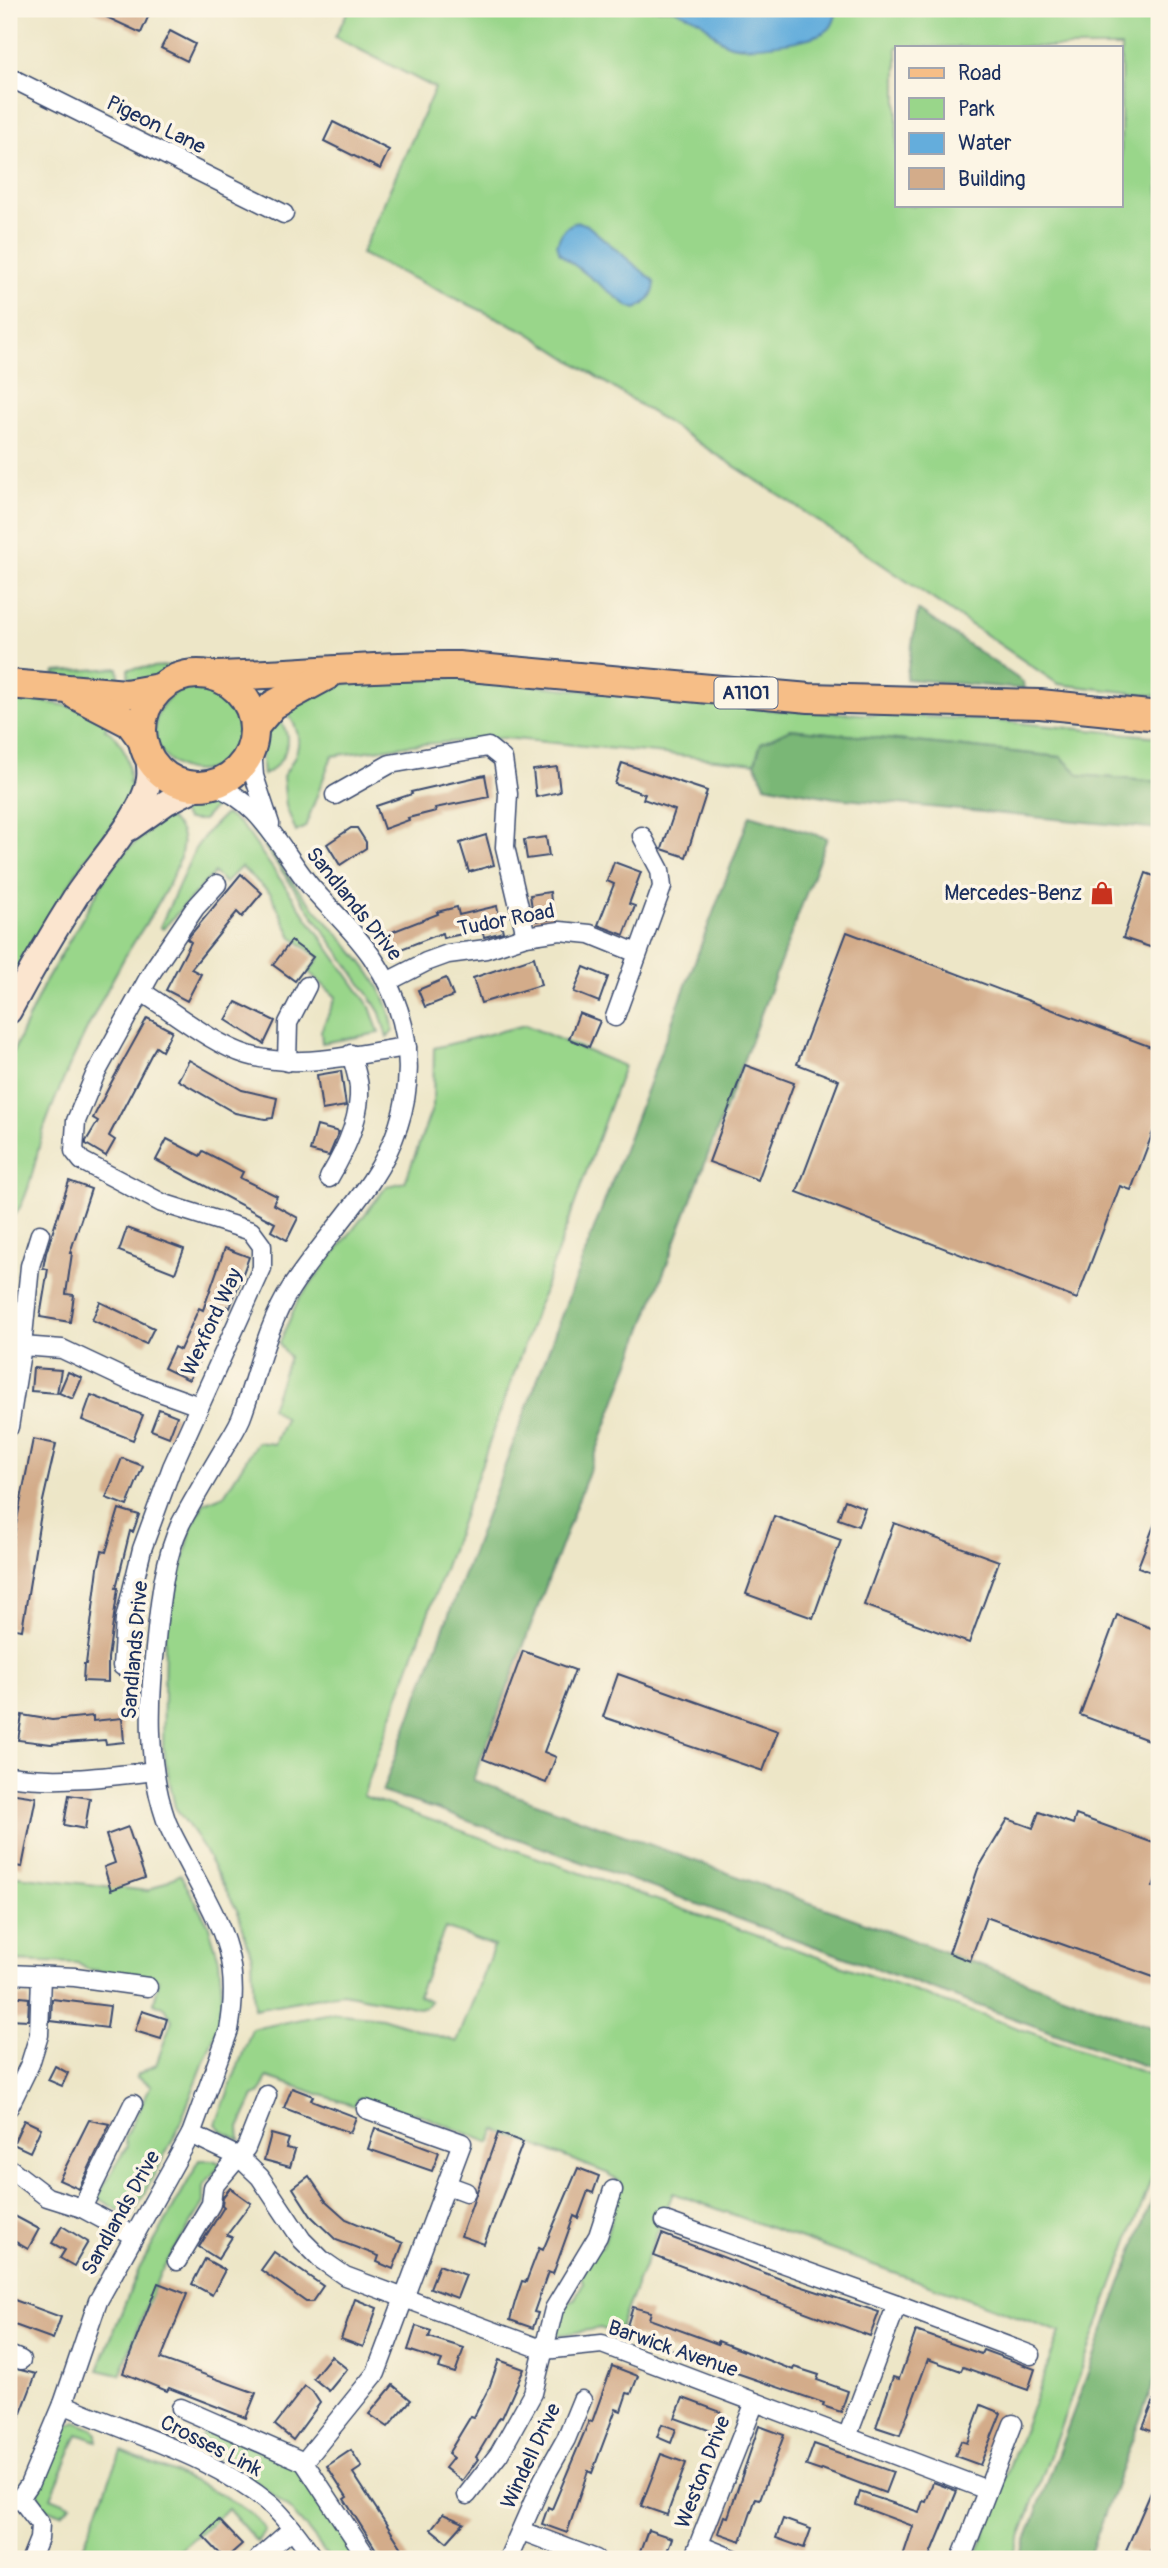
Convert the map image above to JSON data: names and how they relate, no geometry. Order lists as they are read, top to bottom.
{
  "streets": {
    "main road": ["A1101"],
    "street": [
      "Pigeon Lane",
      "Sandlands Drive",
      "Tudor Road",
      "Wexford Way",
      "Barwick Avenue",
      "Crosses Link",
      "Windell Drive",
      "Weston Drive"
    ]
  },
  "crossings": [
    ["A1101", "Sandlands Drive"],
    ["Sandlands Drive", "Tudor Road"],
    ["Sandlands Drive", "Barwick Avenue"],
    ["Sandlands Drive", "Crosses Link"],
    ["Barwick Avenue", "Weston Drive"]
  ],
  "places": {
    "shop": ["Mercedes-Benz"]
  },
  "legend": [
    "Road",
    "Park",
    "Water",
    "Building"
  ]
}
